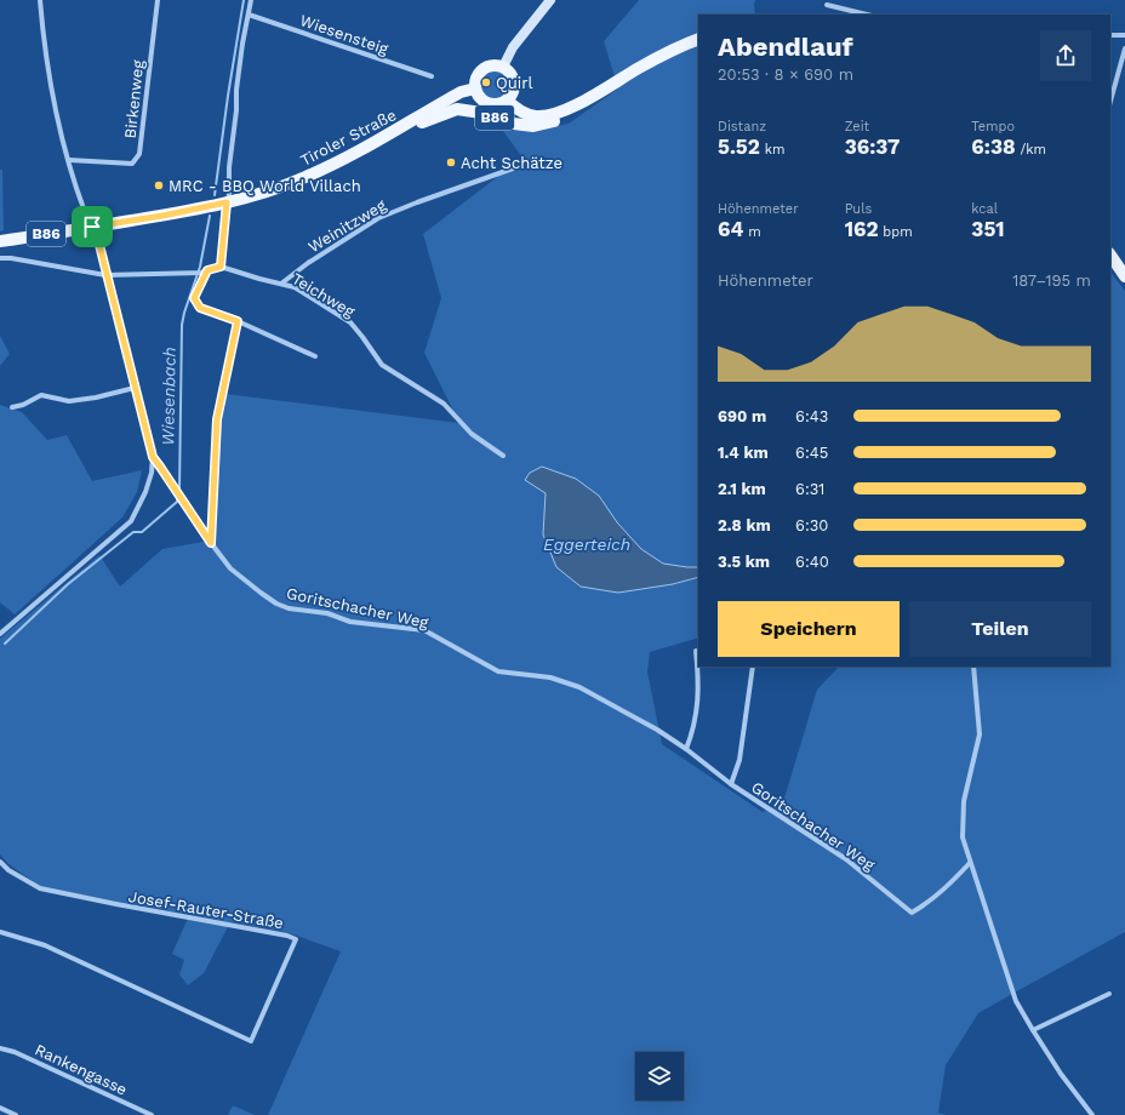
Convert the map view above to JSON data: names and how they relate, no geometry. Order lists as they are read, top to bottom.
{
  "streets": {
    "main road": ["B86", "Tiroler Straße"],
    "street": [
      "Wiesensteig",
      "Birkenweg",
      "Weinitzweg",
      "Teichweg",
      "Goritschacher Weg",
      "Josef-Rauter-Straße",
      "Rankengasse"
    ]
  },
  "crossings": [
    ["B86", "Tiroler Straße"],
    ["Weinitzweg", "Teichweg"]
  ],
  "water": ["Wiesenbach", "Eggerteich"],
  "places": ["Quirl", "Acht Schätze", "MRC - BBQ World Villach"],
  "page": {
    "heading": ["Abendlauf", "20:53 · 8 × 690 m"],
    "stats": [
      ["Distanz", "5.52 km"],
      ["Zeit", "36:37"],
      ["Tempo", "6:38 /km"],
      ["Höhenmeter", "64 m"],
      ["Puls", "162 bpm"],
      ["kcal", "351"]
    ],
    "chart": ["Höhenmeter", "187–195 m"],
    "list": [
      {
        "name": "690 m",
        "note": "6:43"
      },
      {
        "name": "1.4 km",
        "note": "6:45"
      },
      {
        "name": "2.1 km",
        "note": "6:31"
      },
      {
        "name": "2.8 km",
        "note": "6:30"
      },
      {
        "name": "3.5 km",
        "note": "6:40"
      }
    ],
    "buttons": ["Speichern", "Teilen"]
  }
}
